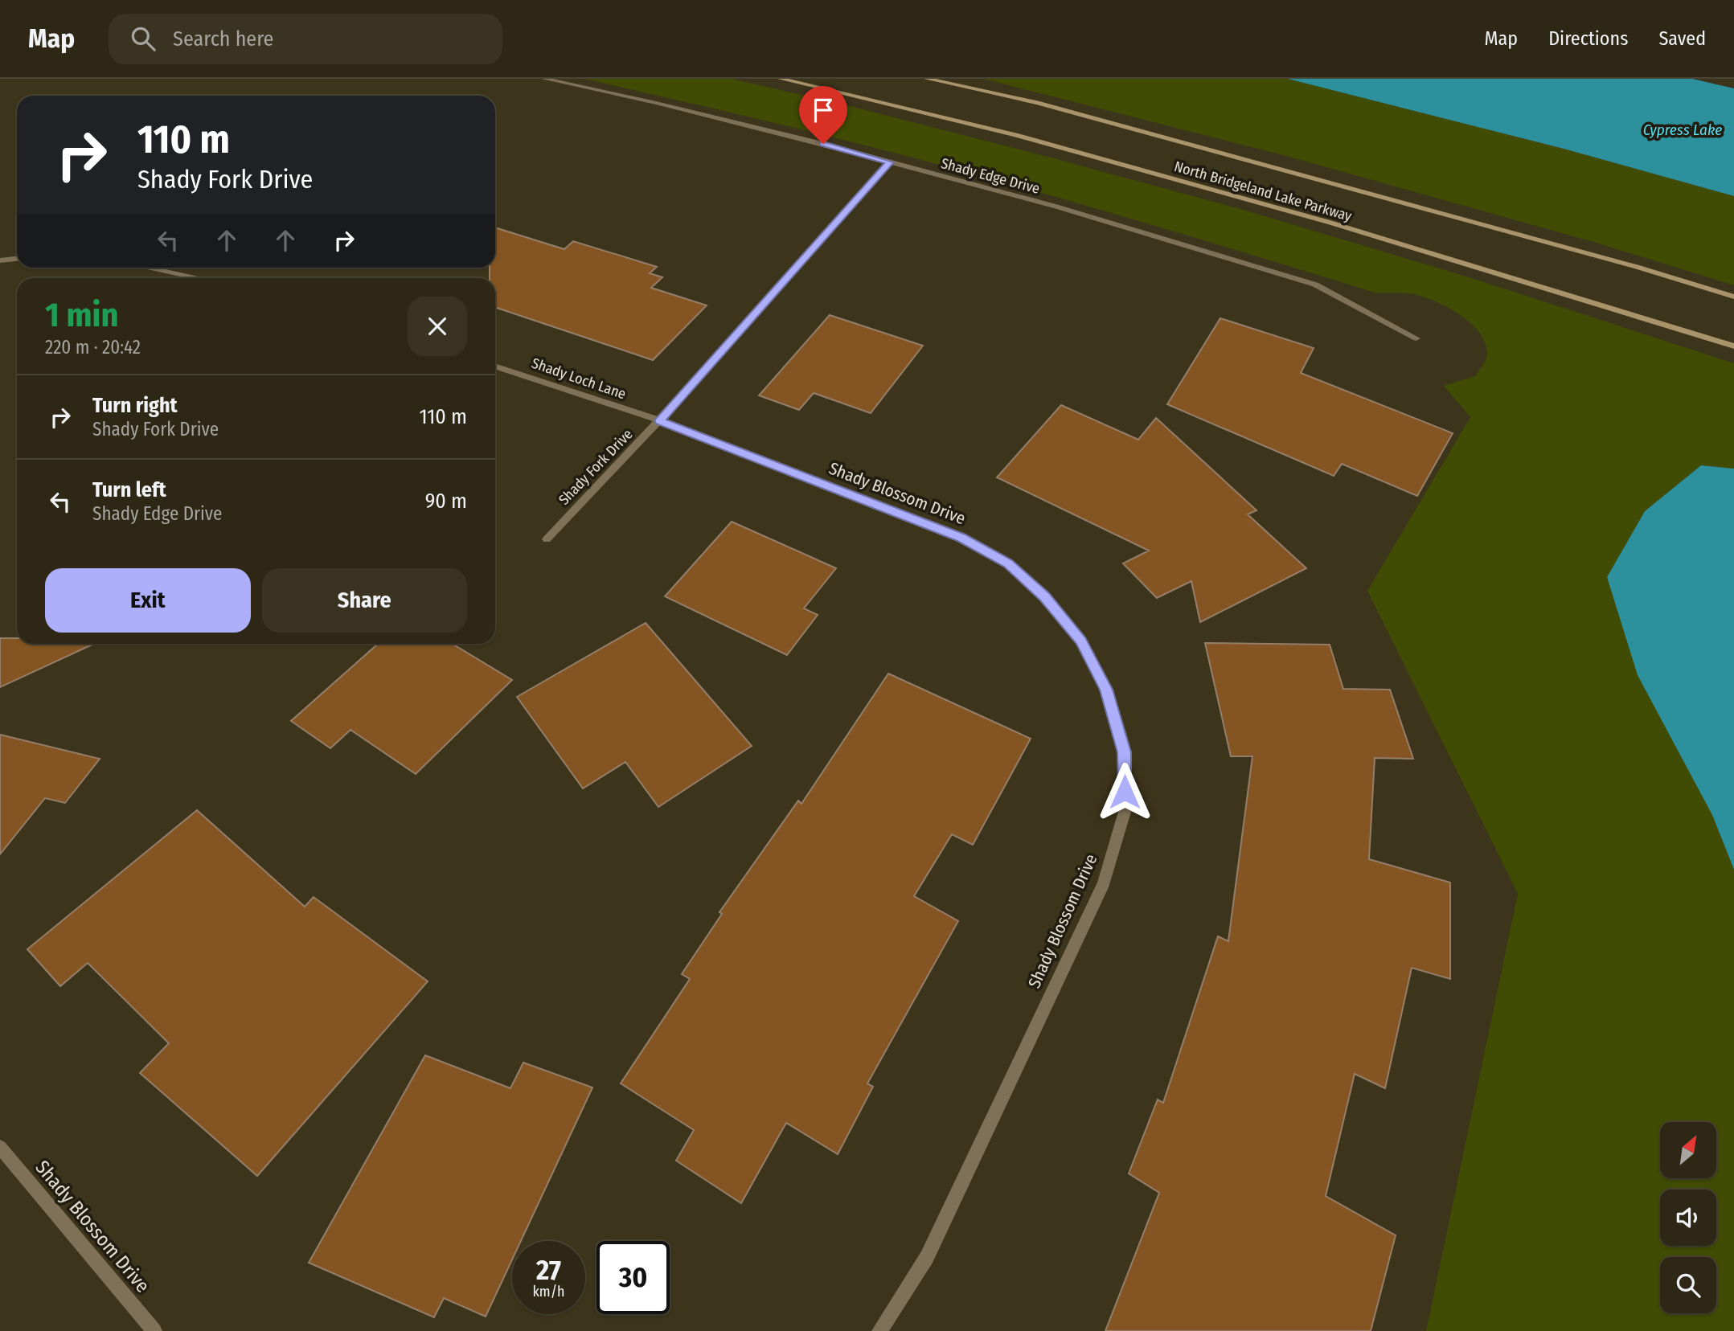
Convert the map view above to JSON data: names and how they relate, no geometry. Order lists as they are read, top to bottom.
{
  "streets": {
    "main road": ["North Bridgeland Lake Parkway"],
    "street": [
      "Shady Edge Drive",
      "Shady Loch Lane",
      "Shady Fork Drive",
      "Shady Blossom Drive"
    ]
  },
  "crossings": [
    ["Shady Edge Drive", "Shady Fork Drive"],
    ["Shady Loch Lane", "Shady Fork Drive"],
    ["Shady Loch Lane", "Shady Blossom Drive"],
    ["Shady Fork Drive", "Shady Blossom Drive"]
  ],
  "water": ["Cypress Lake"],
  "north": "top right",
  "page": {
    "header": "Map",
    "search": "Search here",
    "nav": ["Map", "Directions", "Saved"],
    "turn": ["110 m", "Shady Fork Drive"],
    "heading": ["1 min", "220 m · 20:42"],
    "list": [
      {
        "name": "Turn right",
        "note": "Shady Fork Drive",
        "value": "110 m"
      },
      {
        "name": "Turn left",
        "note": "Shady Edge Drive",
        "value": "90 m"
      }
    ],
    "buttons": ["Exit", "Share"],
    "speed": "27 km/h",
    "limit": "30"
  }
}
